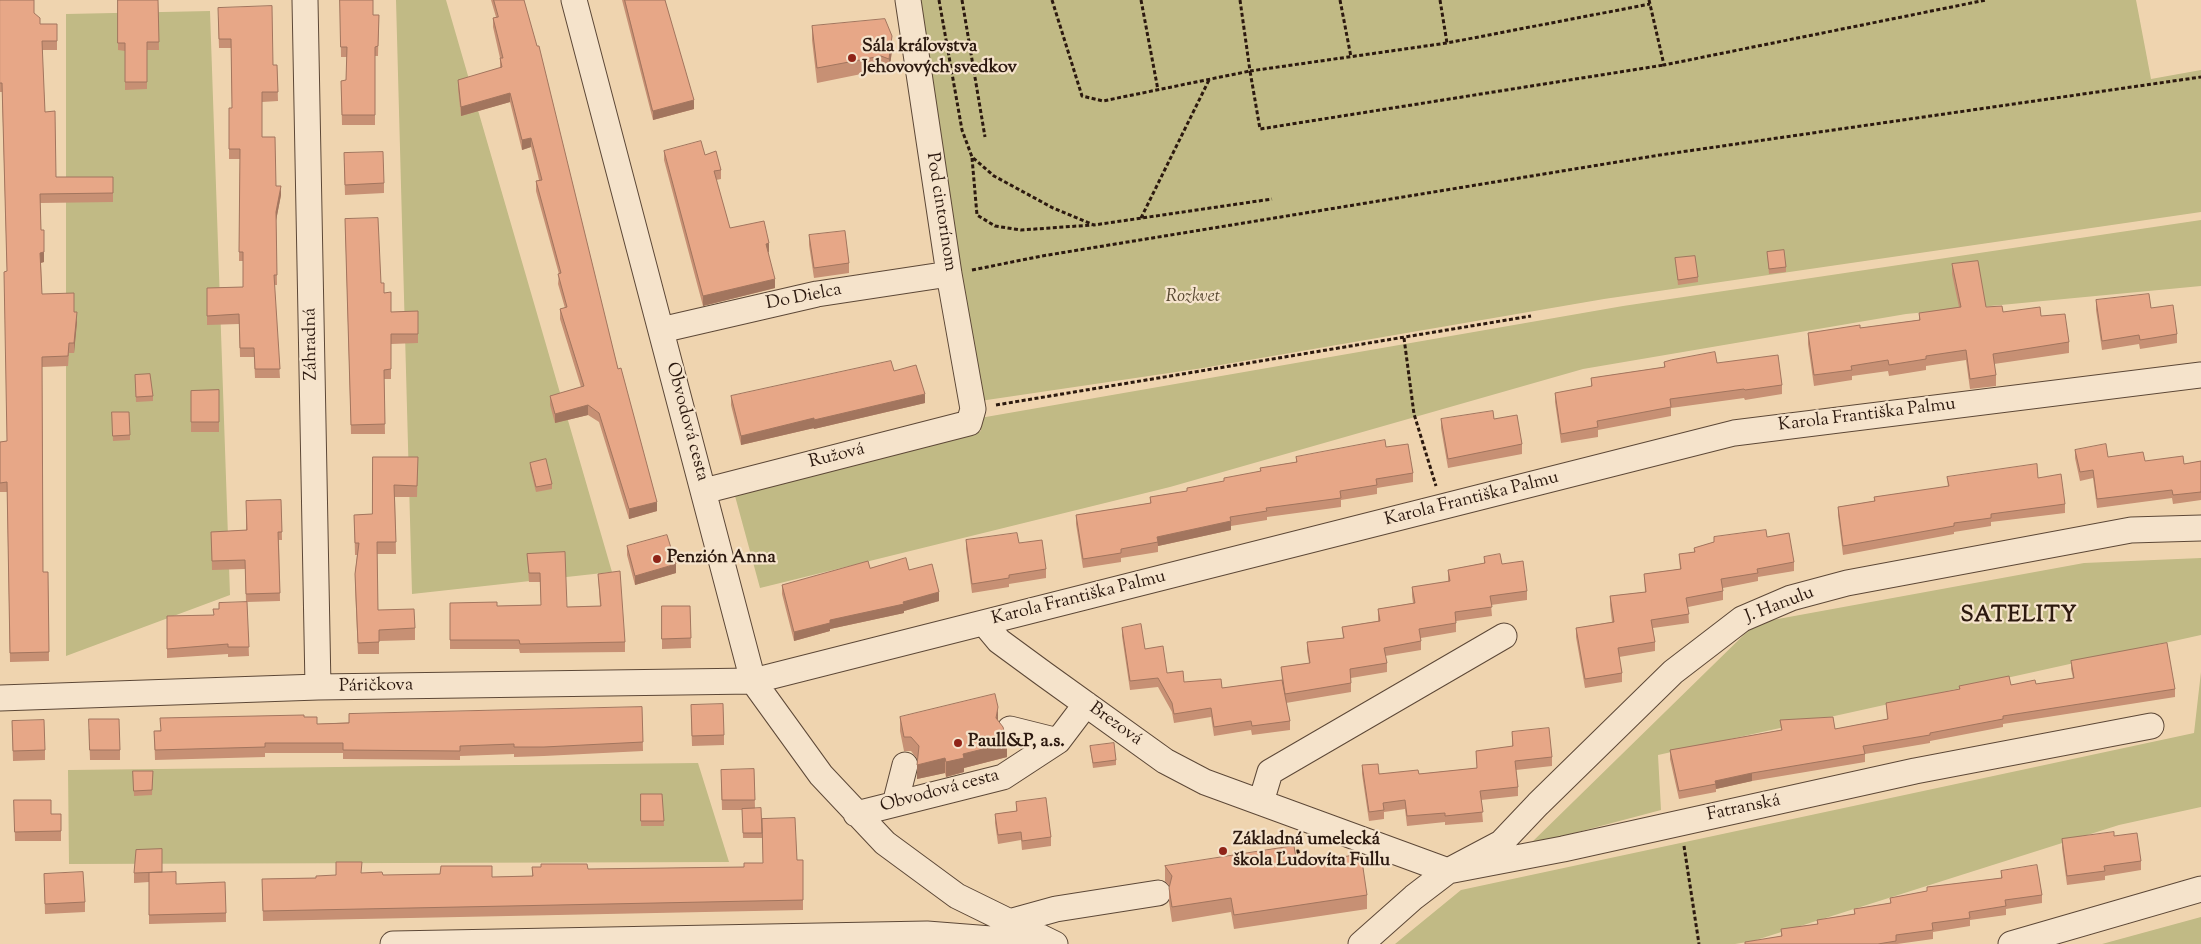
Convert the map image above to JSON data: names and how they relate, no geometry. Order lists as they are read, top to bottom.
{
  "streets": {
    "street": [
      "Pod cintorínom",
      "Do Dielca",
      "Záhradná",
      "Karola Františka Palmu",
      "Obvodová cesta",
      "Ružová",
      "J. Hanulu",
      "Páričkova",
      "Brezová",
      "Fatranská"
    ]
  },
  "crossings": [
    ["Pod cintorínom", "Do Dielca"],
    ["Pod cintorínom", "Ružová"],
    ["Do Dielca", "Obvodová cesta"],
    ["Záhradná", "Páričkova"],
    ["Karola Františka Palmu", "Obvodová cesta"],
    ["Karola Františka Palmu", "Páričkova"],
    ["Karola Františka Palmu", "Brezová"],
    ["Obvodová cesta", "Ružová"],
    ["Obvodová cesta", "Páričkova"],
    ["Obvodová cesta", "Brezová"],
    ["J. Hanulu", "Brezová"],
    ["J. Hanulu", "Fatranská"],
    ["Brezová", "Fatranská"]
  ],
  "districts": ["SATELITY"],
  "parks": ["Rozkvet"],
  "places": [
    "Sála kráľovstva Jehovových svedkov",
    "Penzión Anna",
    "Paull&P, a.s.",
    "Základná umelecká škola Ľudovíta Fullu"
  ]
}
